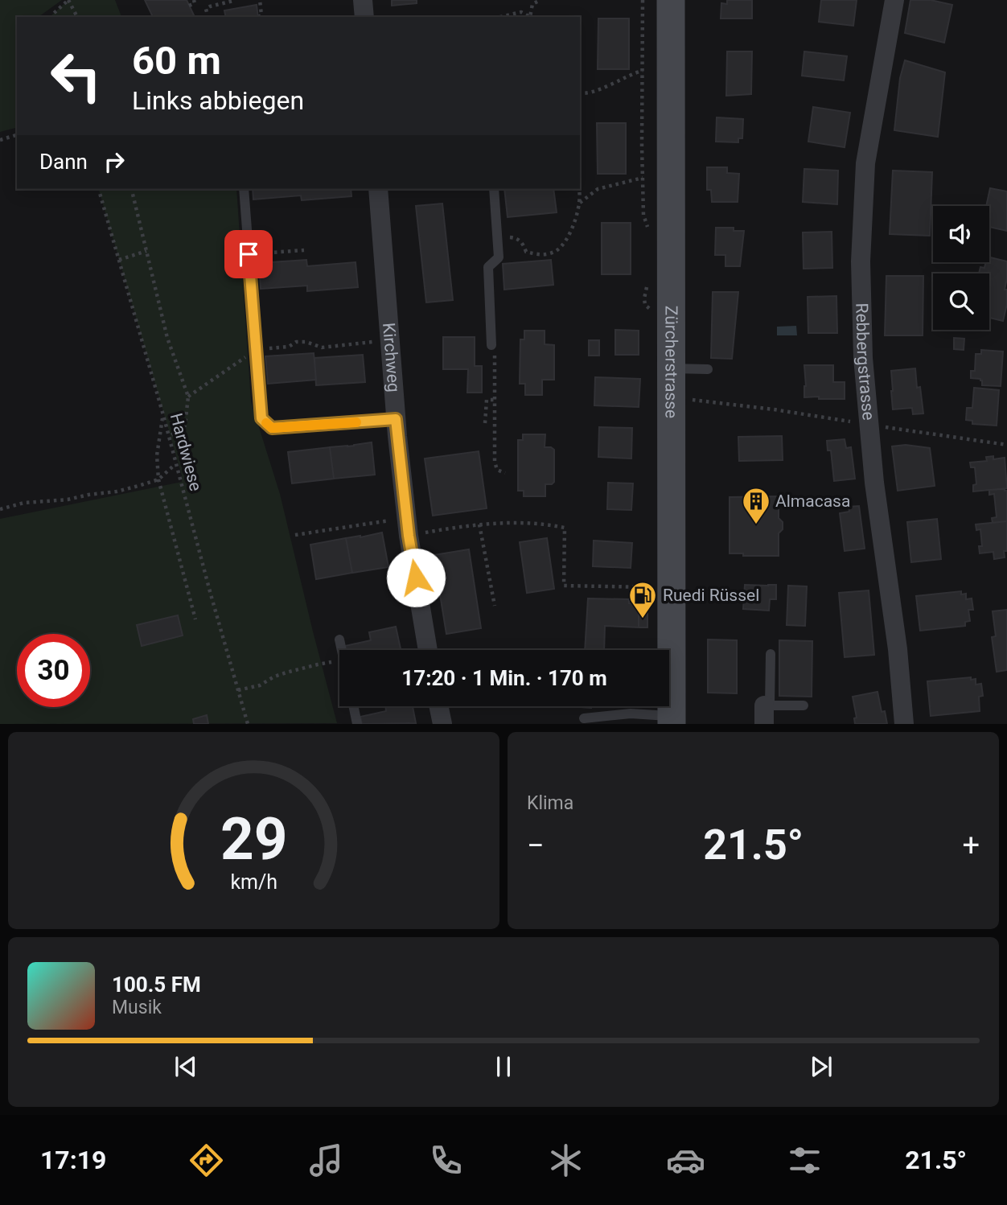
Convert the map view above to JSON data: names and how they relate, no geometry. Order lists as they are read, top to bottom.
{
  "streets": {
    "main road": ["Zürcherstrasse"],
    "street": ["Kirchweg", "Rebbergstrasse"],
    "path": ["Hardwiese"]
  },
  "places": {
    "building": ["Almacasa"],
    "fuel station": ["Ruedi Rüssel"]
  },
  "page": {
    "turn": ["60 m", "Links abbiegen"],
    "then": "Dann",
    "limit": "30",
    "trip": "17:20 · 1 Min. · 170 m",
    "tile": "Klima",
    "heat": ["−", "21.5°", "+"],
    "song": ["100.5 FM", "Musik"],
    "tabs": ["17:19", "21.5°"],
    "gauge": ["29", "km/h"]
  }
}
